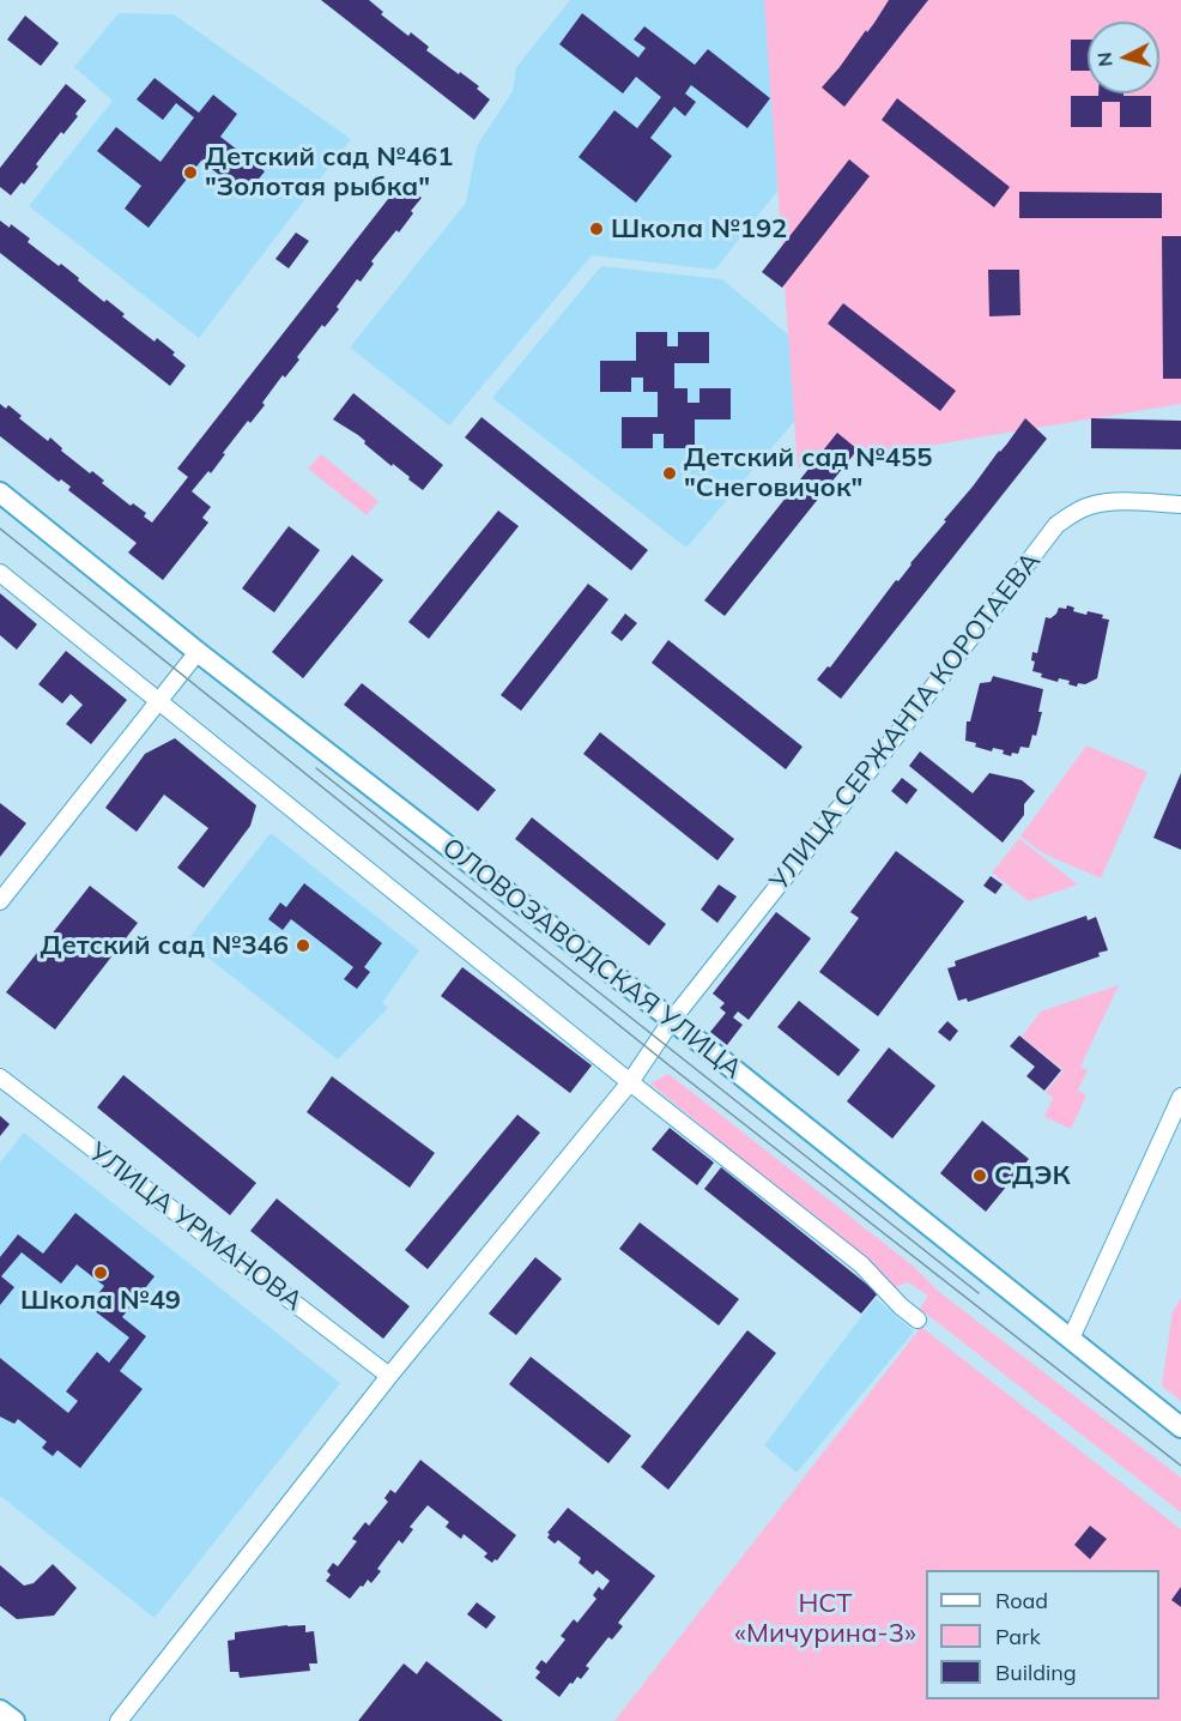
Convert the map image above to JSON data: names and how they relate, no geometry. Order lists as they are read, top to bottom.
{
  "streets": {
    "street": ["УЛИЦА СЕРЖАНТА КОРОТАЕВА", "ОЛОВОЗАВОДСКАЯ УЛИЦА", "УЛИЦА УРМАНОВА"]
  },
  "crossings": [
    ["УЛИЦА СЕРЖАНТА КОРОТАЕВА", "ОЛОВОЗАВОДСКАЯ УЛИЦА"],
    ["УЛИЦА СЕРЖАНТА КОРОТАЕВА", "УЛИЦА УРМАНОВА"]
  ],
  "parks": ["НСТ «Мичурина-3»"],
  "places": [
    "Детский сад №461 \"Золотая рыбка\"",
    "Школа №192",
    "Детский сад №455 \"Снеговичок\"",
    "Детский сад №346",
    "СДЭК",
    "Школа №49"
  ],
  "legend": ["Road", "Park", "Building"],
  "north": "left"
}
